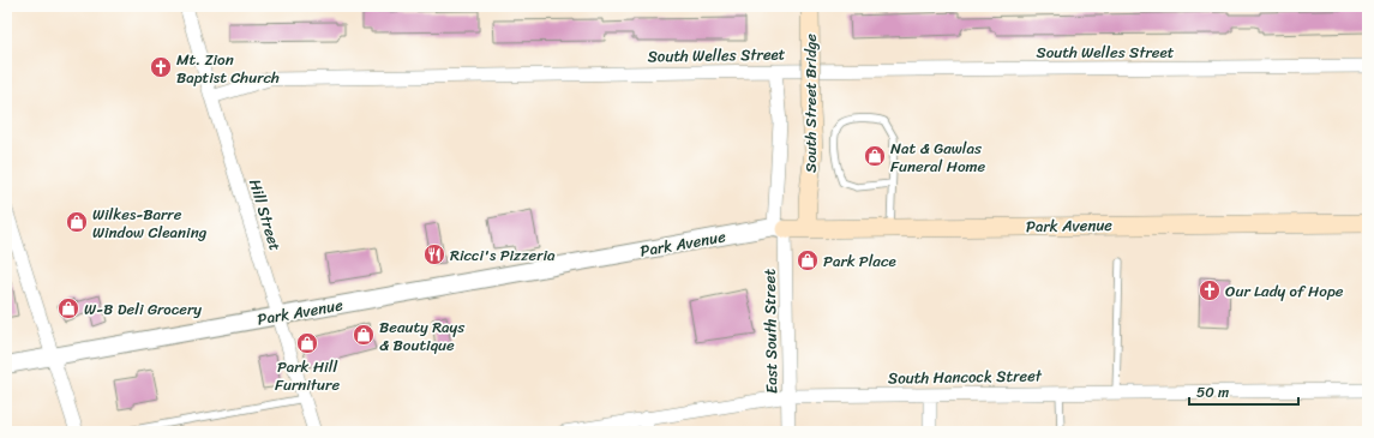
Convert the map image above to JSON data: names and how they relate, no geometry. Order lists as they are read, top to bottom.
{
  "streets": {
    "main road": ["South Street Bridge", "Park Avenue"],
    "street": [
      "South Welles Street",
      "Hill Street",
      "East South Street",
      "South Hancock Street"
    ]
  },
  "crossings": [
    ["South Welles Street", "Hill Street"],
    ["South Welles Street", "East South Street"],
    ["South Street Bridge", "Park Avenue"],
    ["Hill Street", "Park Avenue"],
    ["Park Avenue", "East South Street"],
    ["East South Street", "South Hancock Street"]
  ],
  "places": {
    "church": ["Mt. Zion Baptist Church", "Our Lady of Hope"],
    "shop": [
      "Nat & Gawlas Funeral Home",
      "Wilkes-Barre Window Cleaning",
      "Park Place",
      "W-B Deli Grocery",
      "Beauty Rays & Boutique",
      "Park Hill Furniture"
    ],
    "restaurant": ["Ricci's Pizzeria"]
  },
  "scale_bar": "50 m"
}
